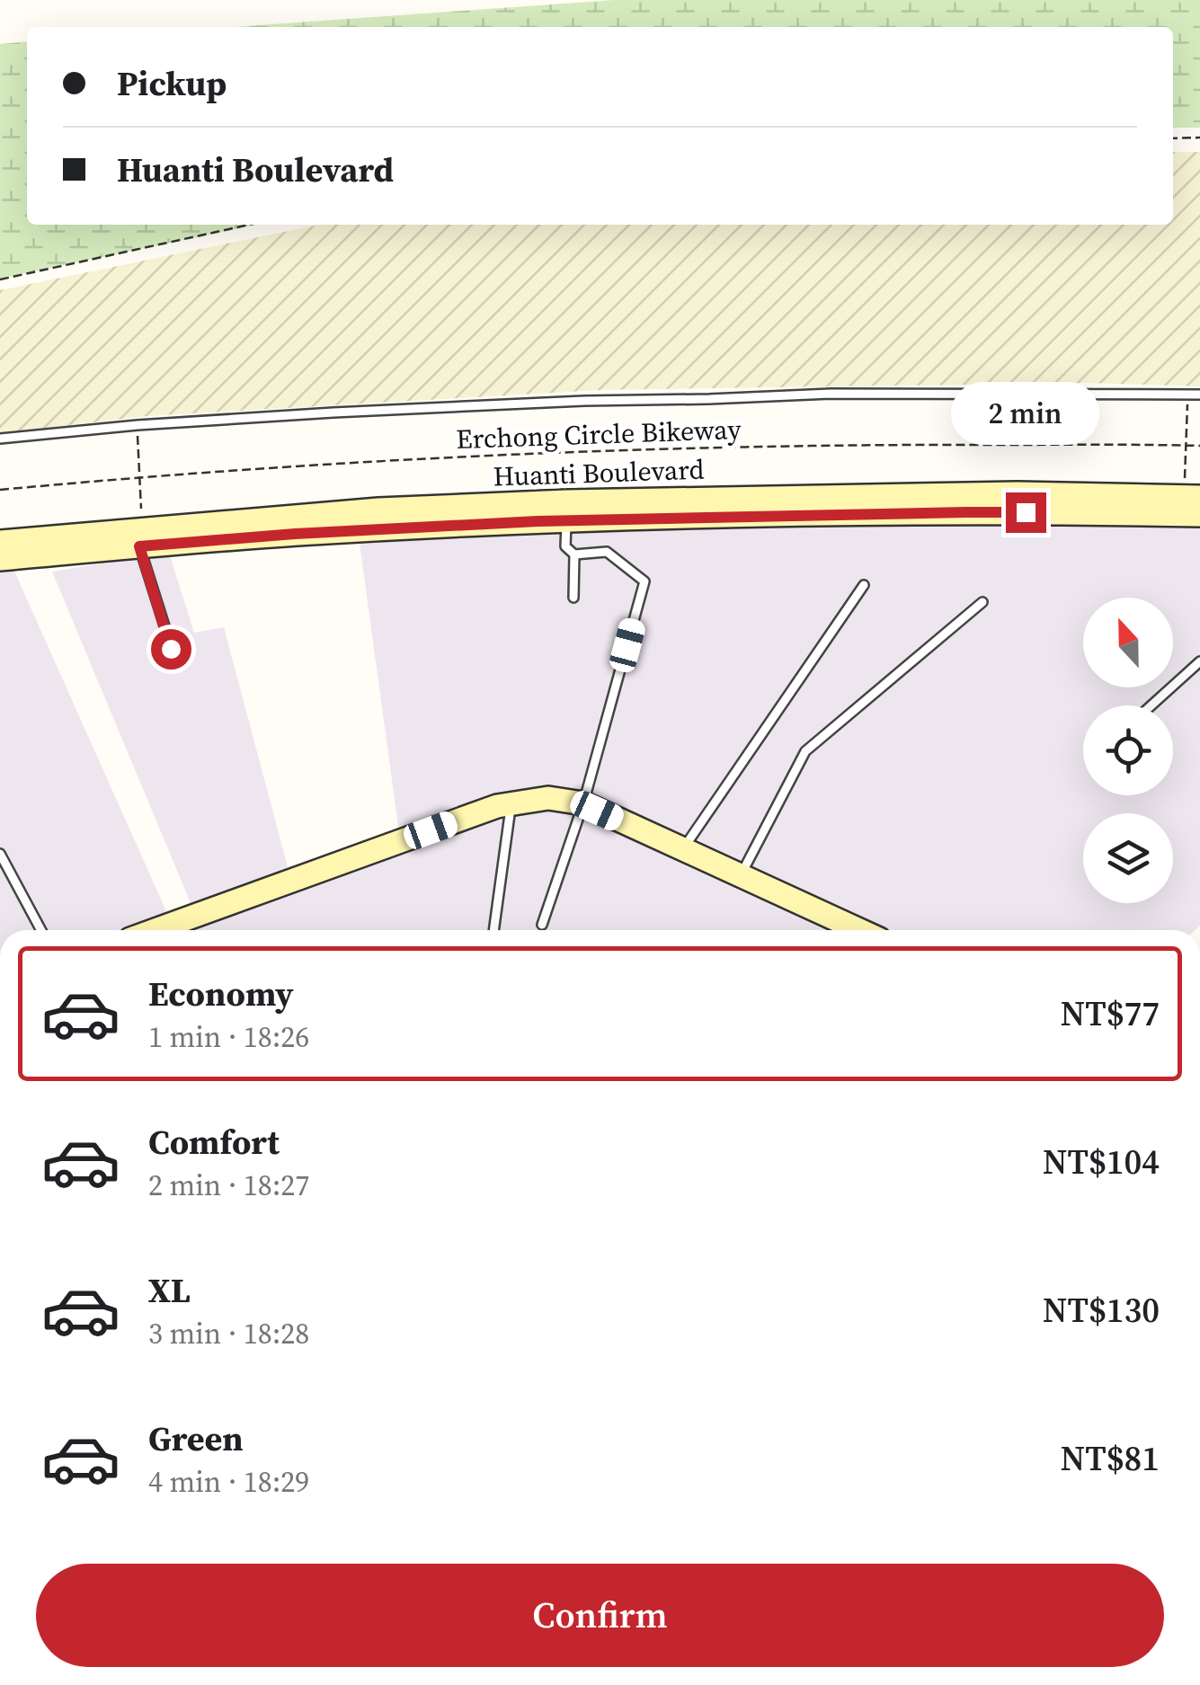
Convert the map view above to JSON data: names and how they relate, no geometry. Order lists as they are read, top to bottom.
{
  "streets": {
    "street": ["Huanti Boulevard"],
    "path": ["Erchong Circle Bikeway"]
  },
  "north": "top",
  "page": {
    "banner": ["Pickup", "Huanti Boulevard"],
    "bubble": "2 min",
    "list": [
      {
        "name": "Economy",
        "note": "1 min · 18:26",
        "value": "NT$77"
      },
      {
        "name": "Comfort",
        "note": "2 min · 18:27",
        "value": "NT$104"
      },
      {
        "name": "XL",
        "note": "3 min · 18:28",
        "value": "NT$130"
      },
      {
        "name": "Green",
        "note": "4 min · 18:29",
        "value": "NT$81"
      }
    ],
    "buttons": "Confirm"
  }
}
